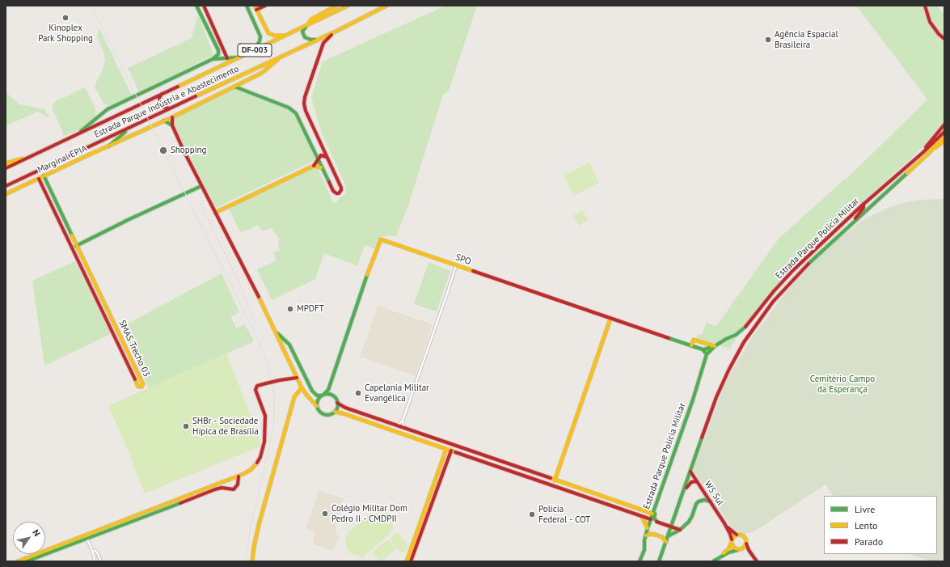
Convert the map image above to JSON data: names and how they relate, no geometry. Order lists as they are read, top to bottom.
{
  "streets": {
    "main road": [
      "DF-003",
      "Estrada Parque Indústria e Abastecimento",
      "Marginal EPIA",
      "Estrada Parque Polícia Militar",
      "SPO",
      "SMAS Trecho 03",
      "W5 Sul"
    ]
  },
  "crossings": [
    ["Estrada Parque Indústria e Abastecimento", "Marginal EPIA"],
    ["Marginal EPIA", "SMAS Trecho 03"],
    ["Estrada Parque Polícia Militar", "W5 Sul"]
  ],
  "parks": ["Cemitério Campo da Esperança"],
  "places": [
    "Kinoplex Park Shopping",
    "Agência Espacial Brasileira",
    "Shopping",
    "MPDFT",
    "Capelania Militar Evangélica",
    "SHBr - Sociedade Hípica de Brasília",
    "Colégio Militar Dom Pedro II - CMDPII",
    "Polícia Federal - COT"
  ],
  "legend": ["Livre", "Lento", "Parado"],
  "north": "top right"
}
